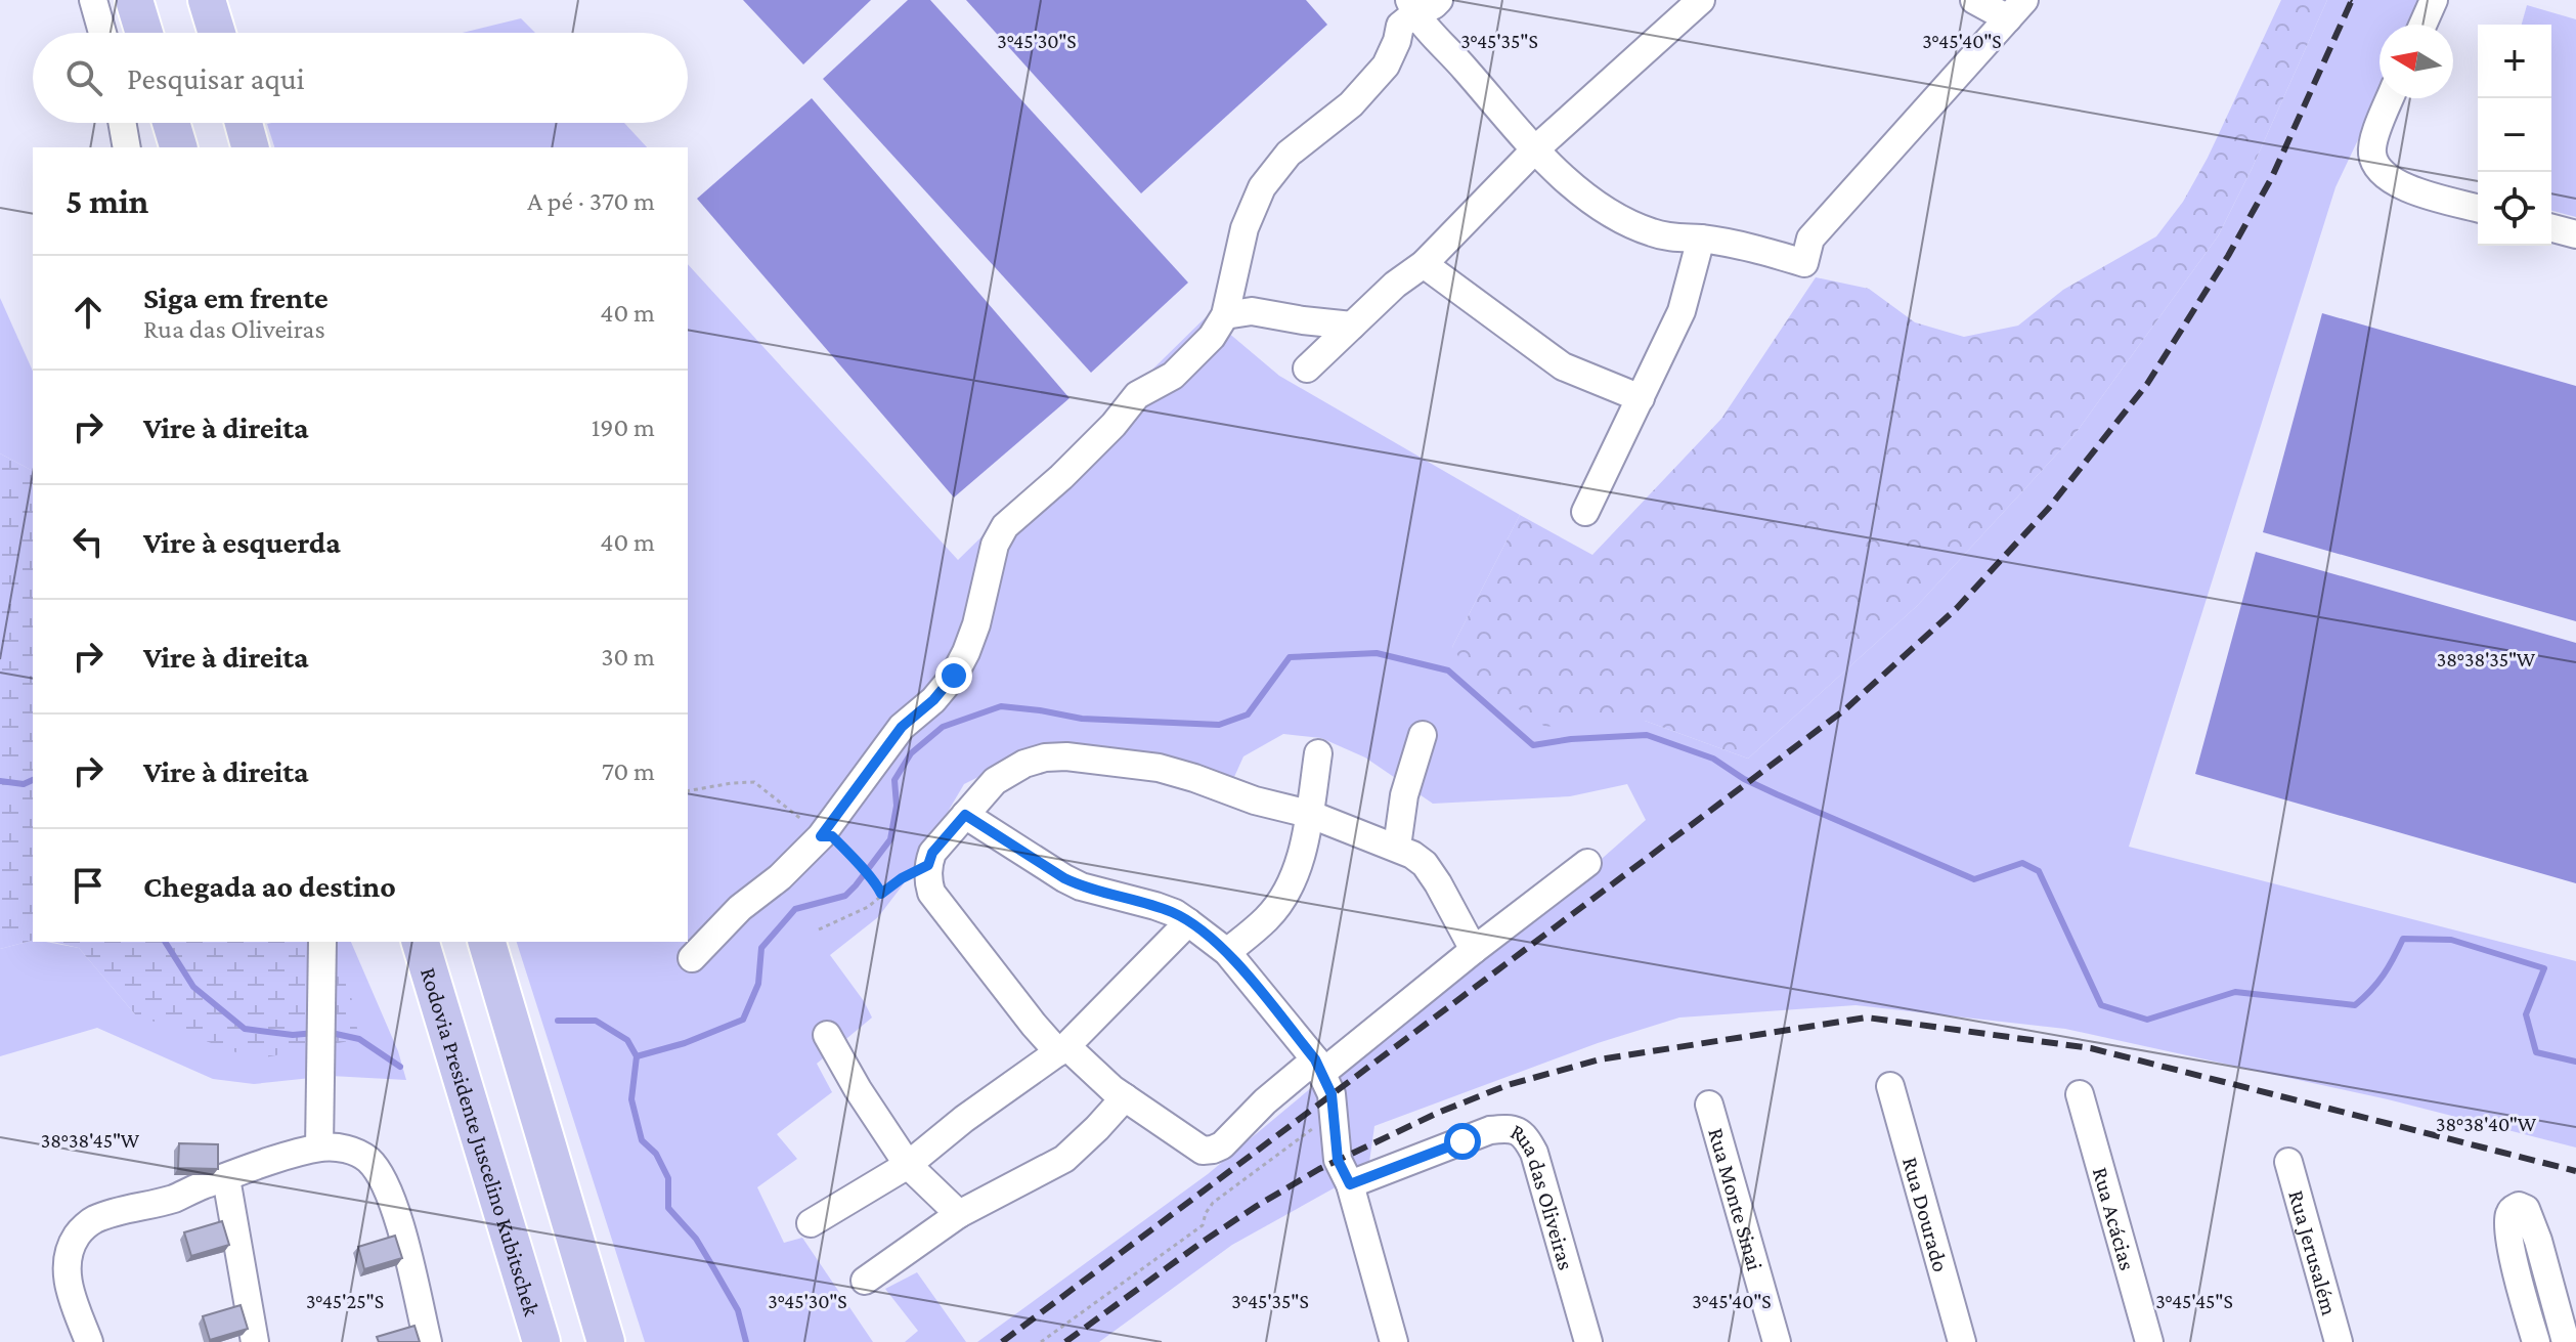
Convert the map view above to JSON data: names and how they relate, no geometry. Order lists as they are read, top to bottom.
{
  "streets": {
    "highway": ["Rodovia Presidente Juscelino Kubitschek"],
    "street": [
      "Rua Monte Sinai",
      "Rua das Oliveiras",
      "Rua Dourado",
      "Rua Acácias",
      "Rua Jerusalém"
    ]
  },
  "north": "left",
  "page": {
    "map_buttons": ["+", "−"],
    "search": "Pesquisar aqui",
    "heading": ["5 min", "A pé · 370 m"],
    "list": [
      ["Siga em frente", "Rua das Oliveiras", "40 m"],
      ["Vire à direita", "190 m"],
      ["Vire à esquerda", "40 m"],
      ["Vire à direita", "30 m"],
      ["Vire à direita", "70 m"],
      "Chegada ao destino"
    ]
  },
  "coordinates": [
    "3°45'30\"S",
    "3°45'35\"S",
    "3°45'40\"S",
    "38°38'35\"W",
    "38°38'40\"W",
    "38°38'45\"W",
    "3°45'25\"S",
    "3°45'45\"S"
  ]
}
